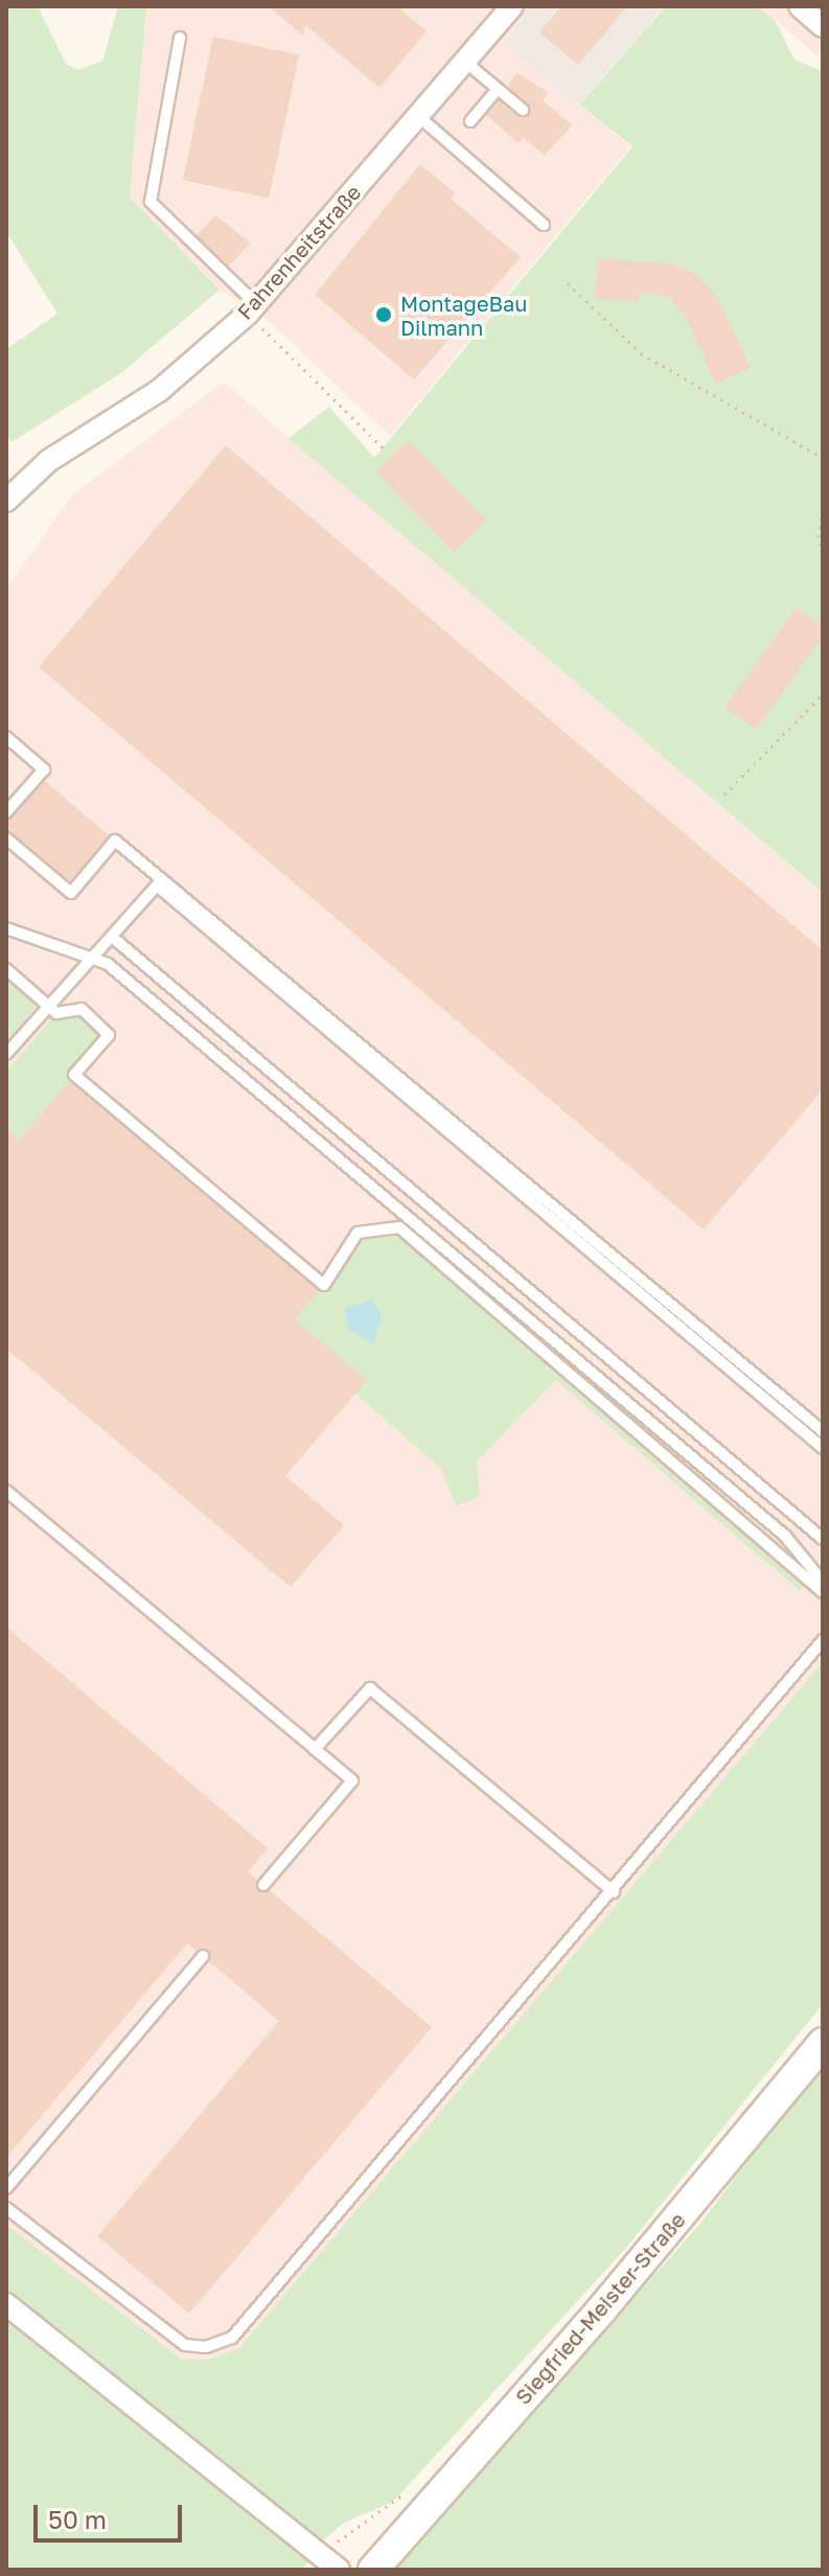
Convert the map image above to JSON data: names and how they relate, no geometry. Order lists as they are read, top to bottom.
{
  "streets": {
    "street": ["Fahrenheitstraße", "Siegfried-Meister-Straße"]
  },
  "places": ["MontageBau Dilmann"],
  "scale_bar": "50 m"
}
